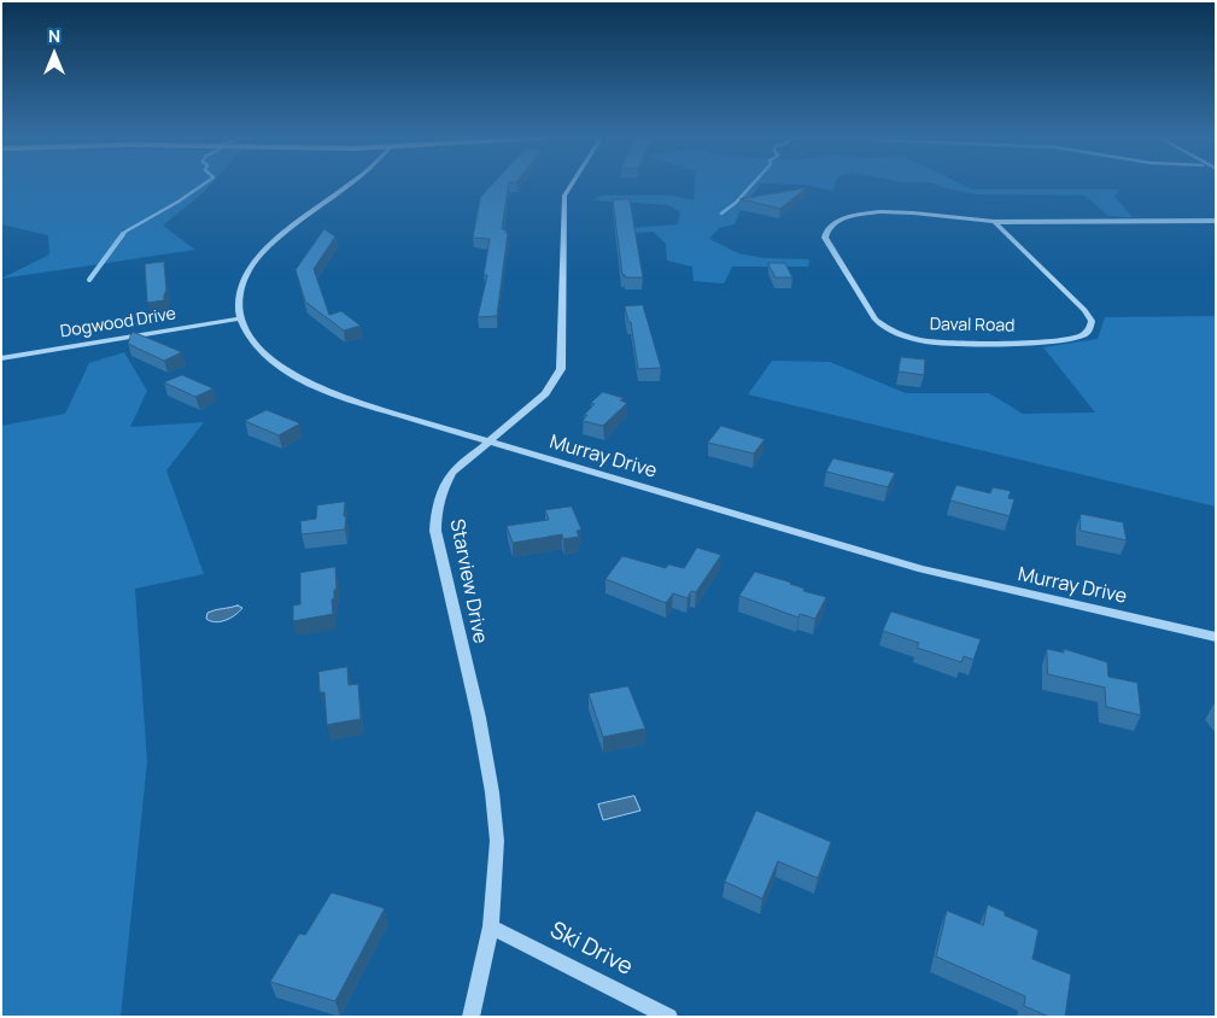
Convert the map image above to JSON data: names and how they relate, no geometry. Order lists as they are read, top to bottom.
{
  "streets": {
    "street": [
      "Dogwood Drive",
      "Daval Road",
      "Murray Drive",
      "Starview Drive",
      "Ski Drive"
    ]
  },
  "crossings": [
    ["Dogwood Drive", "Murray Drive"],
    ["Murray Drive", "Starview Drive"],
    ["Starview Drive", "Ski Drive"]
  ],
  "north": "top"
}
